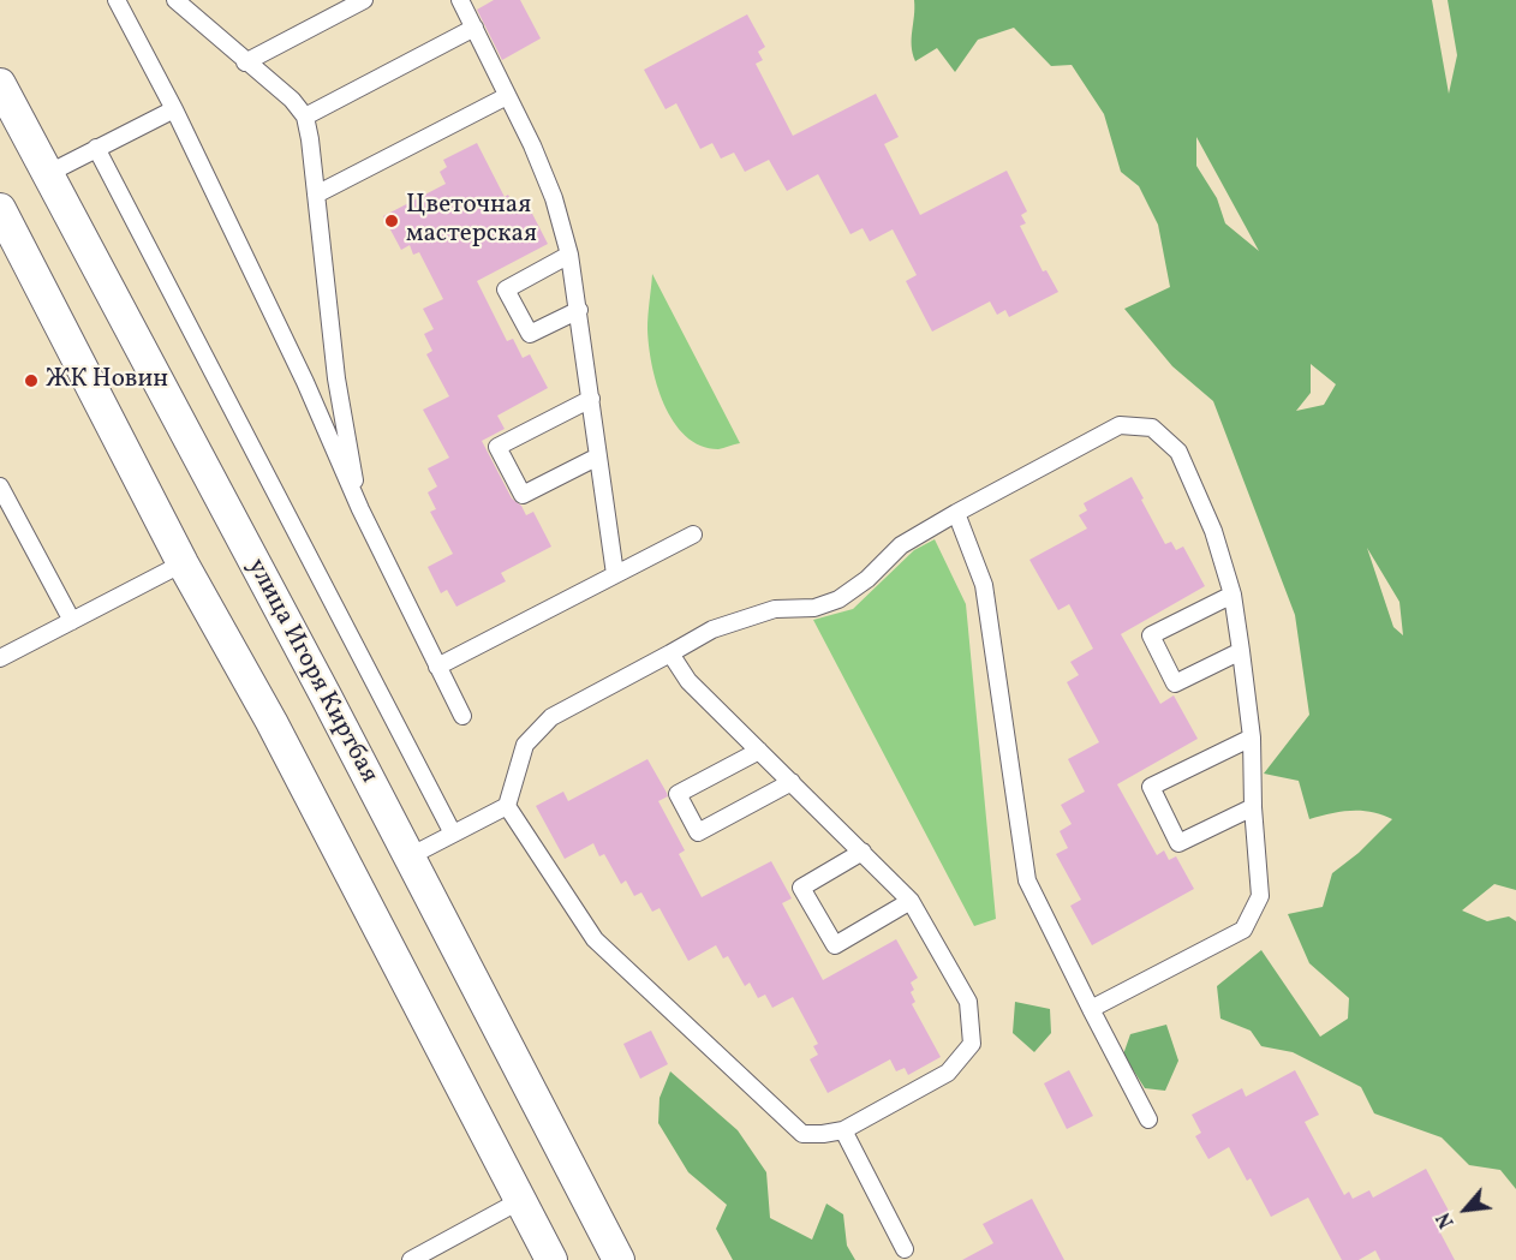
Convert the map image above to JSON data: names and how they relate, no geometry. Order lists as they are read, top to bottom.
{
  "streets": {
    "street": ["улица Игоря Киртбая"]
  },
  "places": ["Цветочная мастерская", "ЖК Новин"],
  "north": "bottom left"
}
